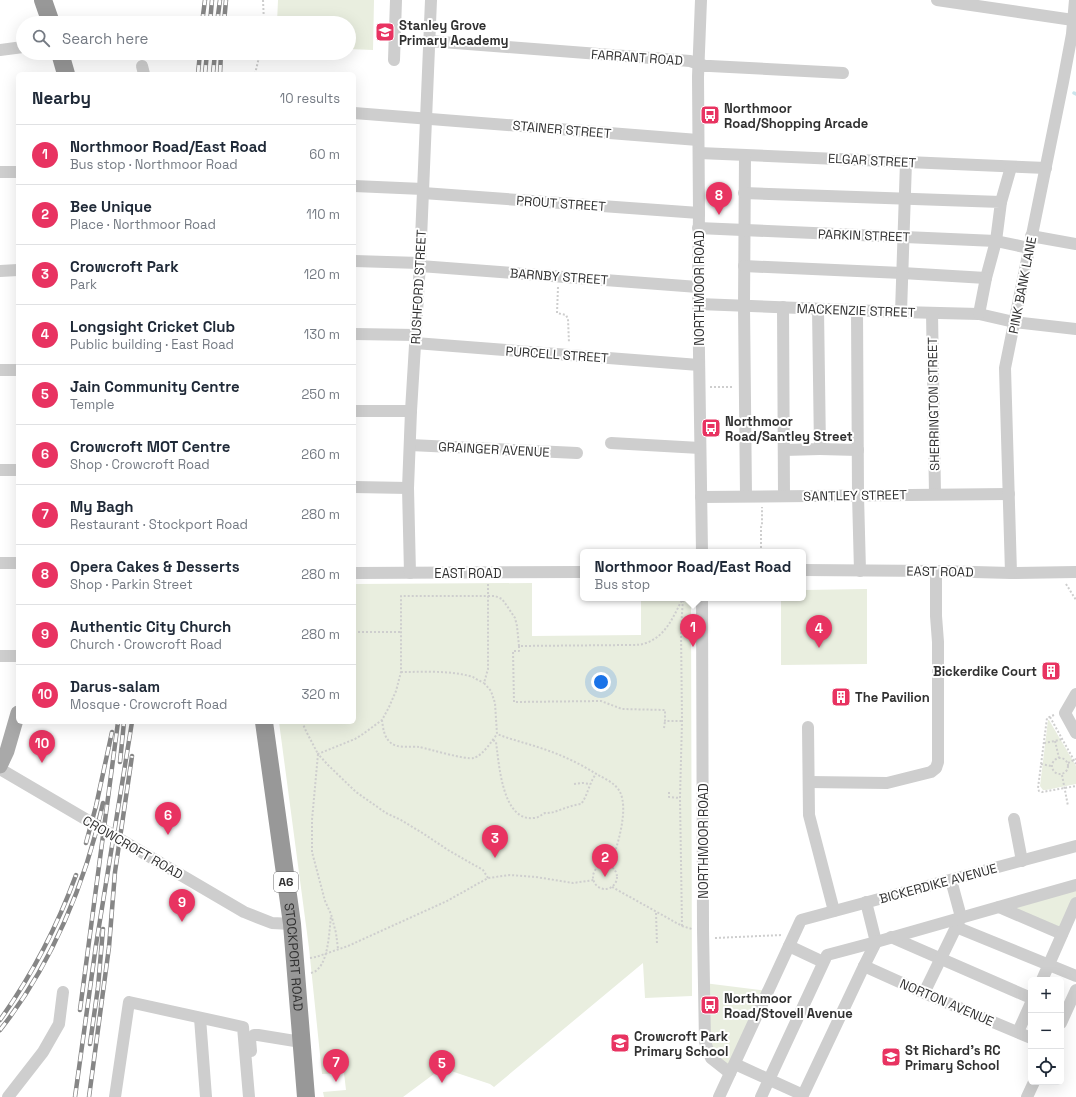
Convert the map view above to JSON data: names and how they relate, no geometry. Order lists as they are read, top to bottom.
{
  "streets": {
    "highway": ["A6", "STOCKPORT ROAD"],
    "street": [
      "FARRANT ROAD",
      "STAINER STREET",
      "ELGAR STREET",
      "PROUT STREET",
      "PARKIN STREET",
      "BARNBY STREET",
      "PINK BANK LANE",
      "RUSHFORD STREET",
      "NORTHMOOR ROAD",
      "MACKENZIE STREET",
      "PURCELL STREET",
      "SHERRINGTON STREET",
      "GRAINGER AVENUE",
      "SANTLEY STREET",
      "EAST ROAD",
      "CROWCROFT ROAD",
      "BICKERDIKE AVENUE",
      "NORTON AVENUE"
    ]
  },
  "crossings": [
    ["FARRANT ROAD", "RUSHFORD STREET"],
    ["FARRANT ROAD", "NORTHMOOR ROAD"],
    ["STAINER STREET", "RUSHFORD STREET"],
    ["STAINER STREET", "NORTHMOOR ROAD"],
    ["ELGAR STREET", "PINK BANK LANE"],
    ["ELGAR STREET", "NORTHMOOR ROAD"],
    ["PROUT STREET", "RUSHFORD STREET"],
    ["PROUT STREET", "NORTHMOOR ROAD"],
    ["PARKIN STREET", "PINK BANK LANE"],
    ["PARKIN STREET", "NORTHMOOR ROAD"],
    ["BARNBY STREET", "RUSHFORD STREET"],
    ["BARNBY STREET", "NORTHMOOR ROAD"],
    ["PINK BANK LANE", "MACKENZIE STREET"],
    ["PINK BANK LANE", "SANTLEY STREET"],
    ["PINK BANK LANE", "EAST ROAD"],
    ["RUSHFORD STREET", "PURCELL STREET"],
    ["RUSHFORD STREET", "GRAINGER AVENUE"],
    ["RUSHFORD STREET", "EAST ROAD"],
    ["NORTHMOOR ROAD", "MACKENZIE STREET"],
    ["NORTHMOOR ROAD", "PURCELL STREET"],
    ["NORTHMOOR ROAD", "SANTLEY STREET"],
    ["MACKENZIE STREET", "SHERRINGTON STREET"],
    ["SHERRINGTON STREET", "SANTLEY STREET"],
    ["CROWCROFT ROAD", "STOCKPORT ROAD"]
  ],
  "places": {
    "school or university": ["Stanley Grove Primary Academy", "Crowcroft Park Primary School", "St Richard's RC Primary School"],
    "bus stop": ["Northmoor Road/Shopping Arcade", "Northmoor Road/Santley Street", "Northmoor Road/Stovell Avenue"],
    "building": ["Bickerdike Court", "The Pavilion"]
  },
  "page": {
    "search": "Search here",
    "heading": ["Nearby", "10 results"],
    "list": [
      {
        "mark": "1",
        "name": "Northmoor Road/East Road",
        "note": "Bus stop · Northmoor Road",
        "value": "60 m"
      },
      {
        "mark": "2",
        "name": "Bee Unique",
        "note": "Place · Northmoor Road",
        "value": "110 m"
      },
      {
        "mark": "3",
        "name": "Crowcroft Park",
        "note": "Park",
        "value": "120 m"
      },
      {
        "mark": "4",
        "name": "Longsight Cricket Club",
        "note": "Public building · East Road",
        "value": "130 m"
      },
      {
        "mark": "5",
        "name": "Jain Community Centre",
        "note": "Temple",
        "value": "250 m"
      },
      {
        "mark": "6",
        "name": "Crowcroft MOT Centre",
        "note": "Shop · Crowcroft Road",
        "value": "260 m"
      },
      {
        "mark": "7",
        "name": "My Bagh",
        "note": "Restaurant · Stockport Road",
        "value": "280 m"
      },
      {
        "mark": "8",
        "name": "Opera Cakes & Desserts",
        "note": "Shop · Parkin Street",
        "value": "280 m"
      },
      {
        "mark": "9",
        "name": "Authentic City Church",
        "note": "Church · Crowcroft Road",
        "value": "280 m"
      },
      {
        "mark": "10",
        "name": "Darus-salam",
        "note": "Mosque · Crowcroft Road",
        "value": "320 m"
      }
    ],
    "pins": [
      "8",
      "1",
      "4",
      "10",
      "6",
      "3",
      "2",
      "9",
      "7",
      "5"
    ],
    "popup": ["Northmoor Road/East Road", "Bus stop"],
    "map_buttons": ["+", "−"]
  }
}
